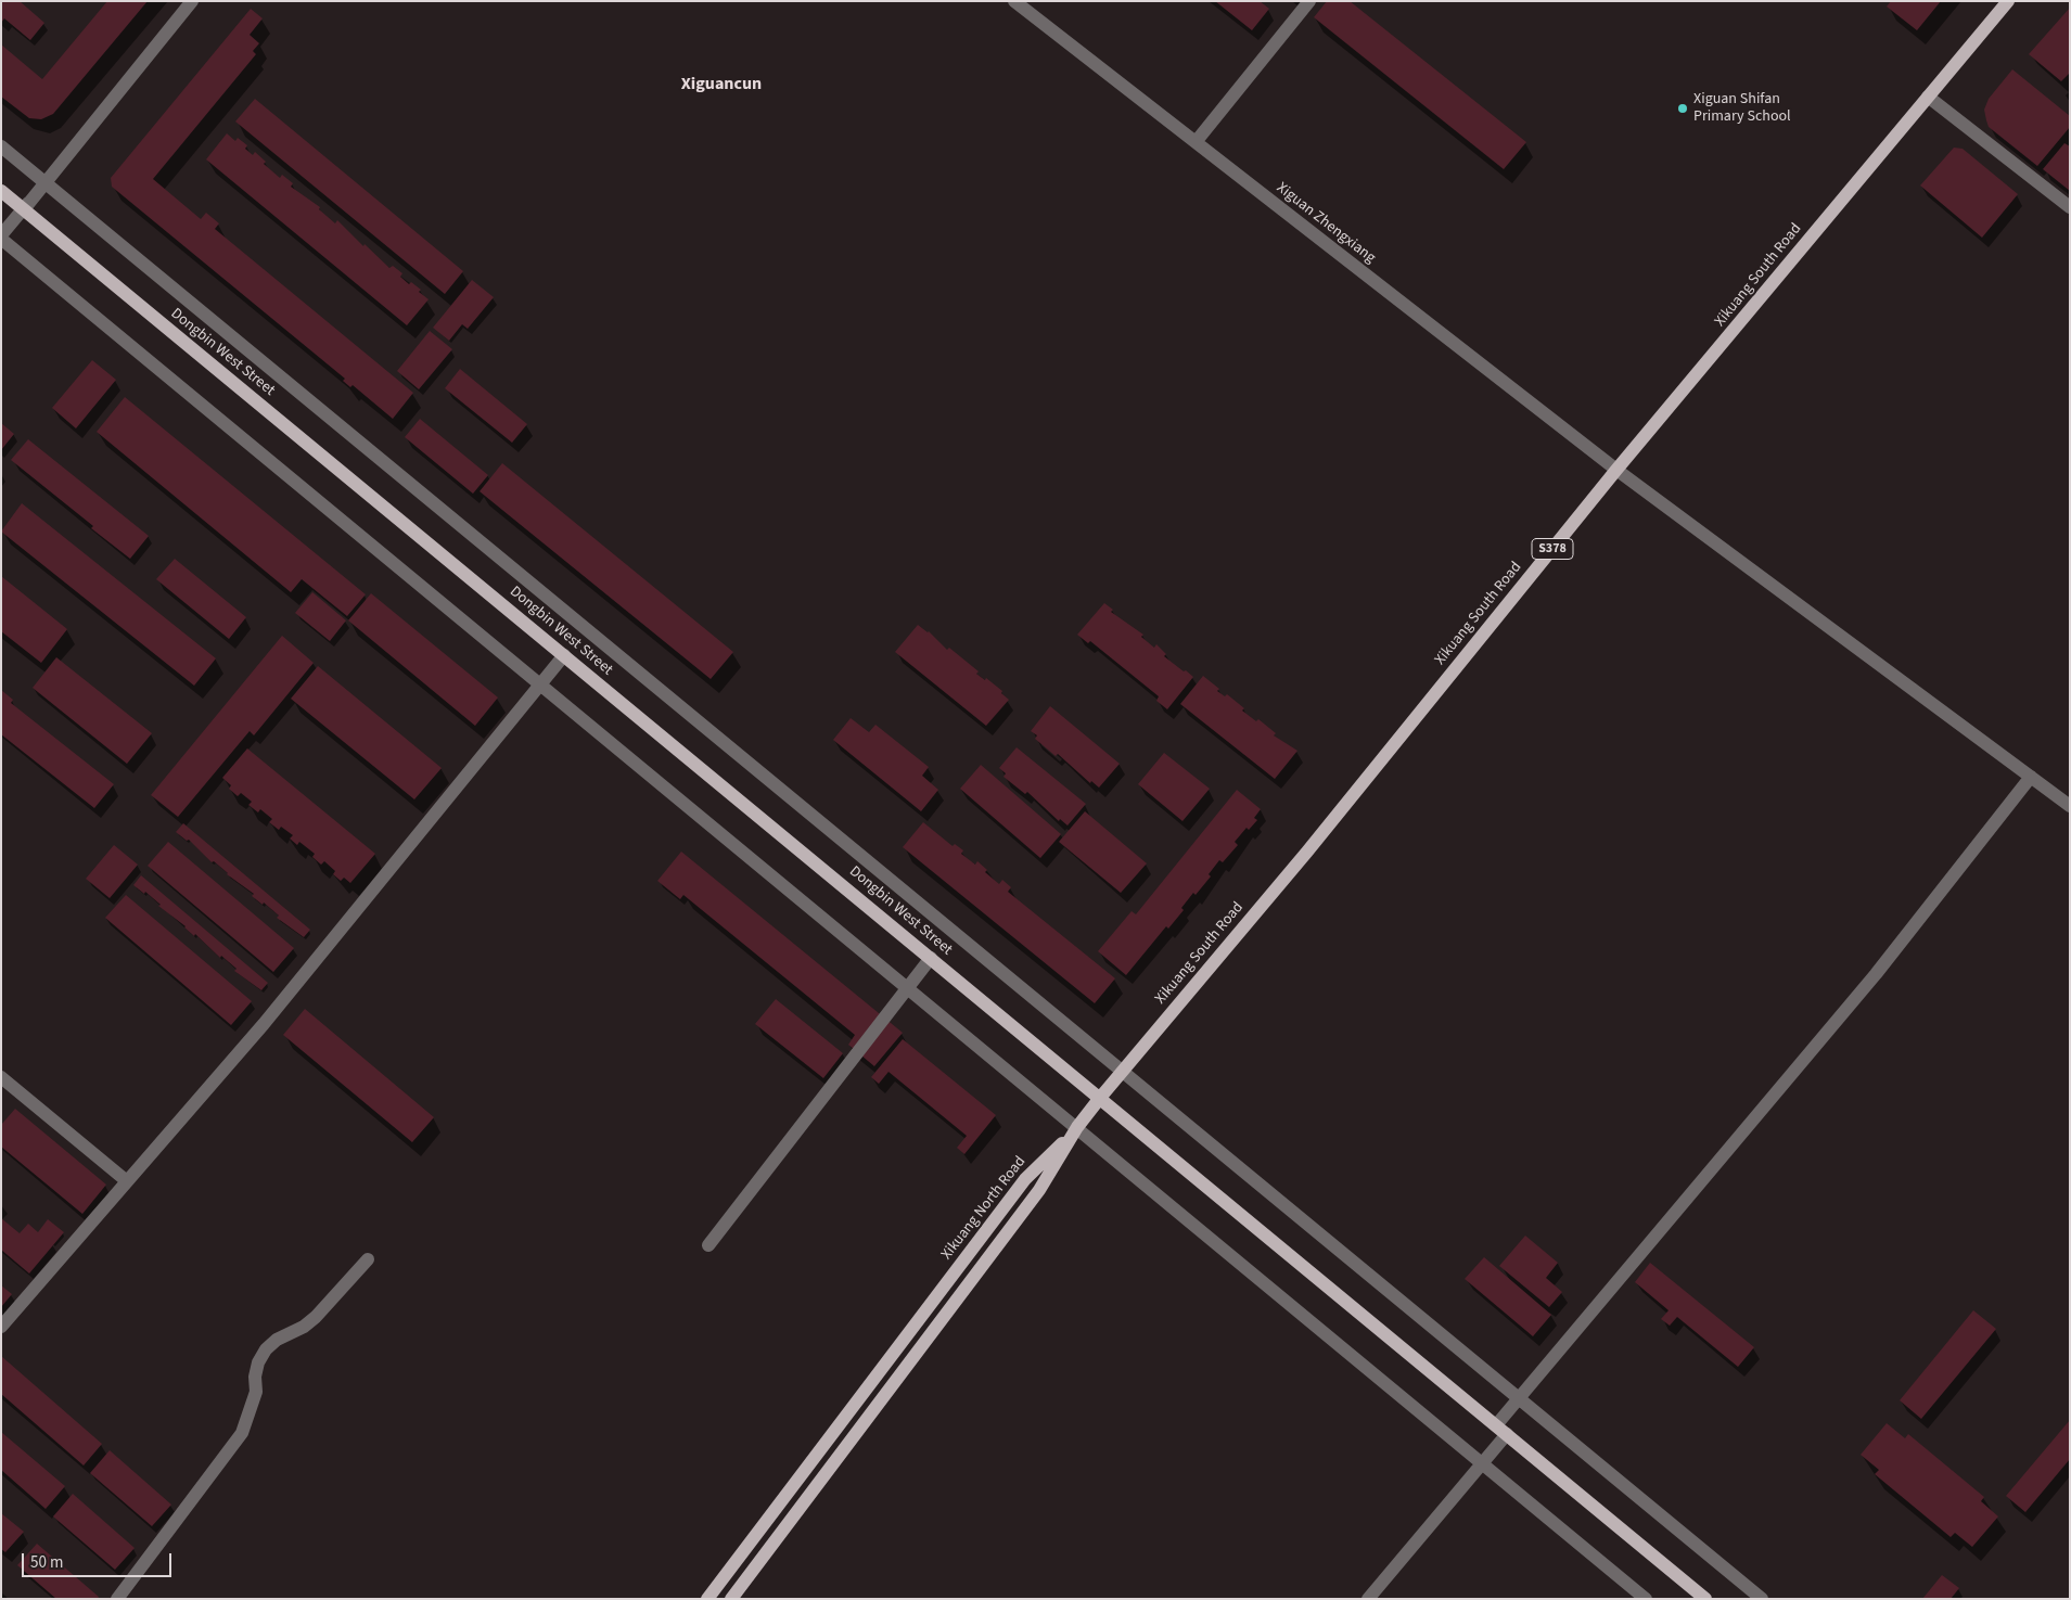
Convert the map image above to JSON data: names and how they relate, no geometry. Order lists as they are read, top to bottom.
{
  "streets": {
    "main road": [
      "Xikuang South Road",
      "Dongbin West Street",
      "S378",
      "Xikuang North Road"
    ],
    "street": ["Xiguan Zhengxiang"]
  },
  "crossings": [
    ["Xiguan Zhengxiang", "Xikuang South Road"],
    ["Xikuang South Road", "Dongbin West Street"],
    ["Xikuang South Road", "Xikuang North Road"]
  ],
  "districts": ["Xiguancun"],
  "places": ["Xiguan Shifan Primary School"],
  "scale_bar": "50 m"
}
